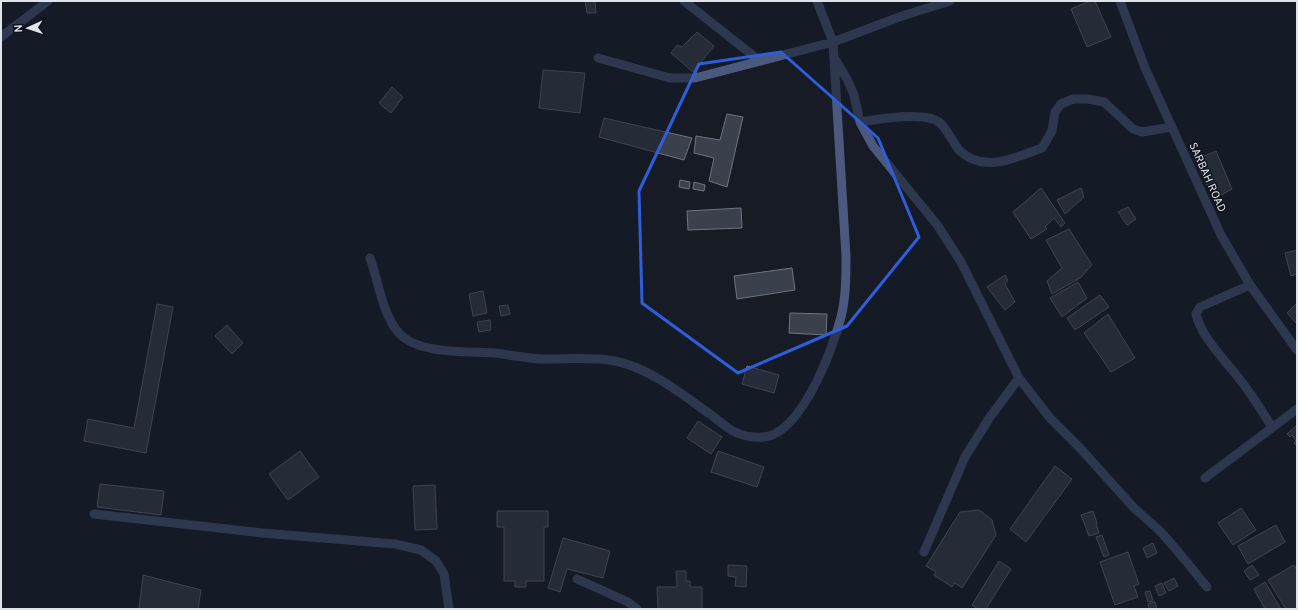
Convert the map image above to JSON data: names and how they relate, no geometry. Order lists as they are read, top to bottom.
{
  "streets": {
    "street": ["SARBAH ROAD"]
  },
  "north": "left"
}
